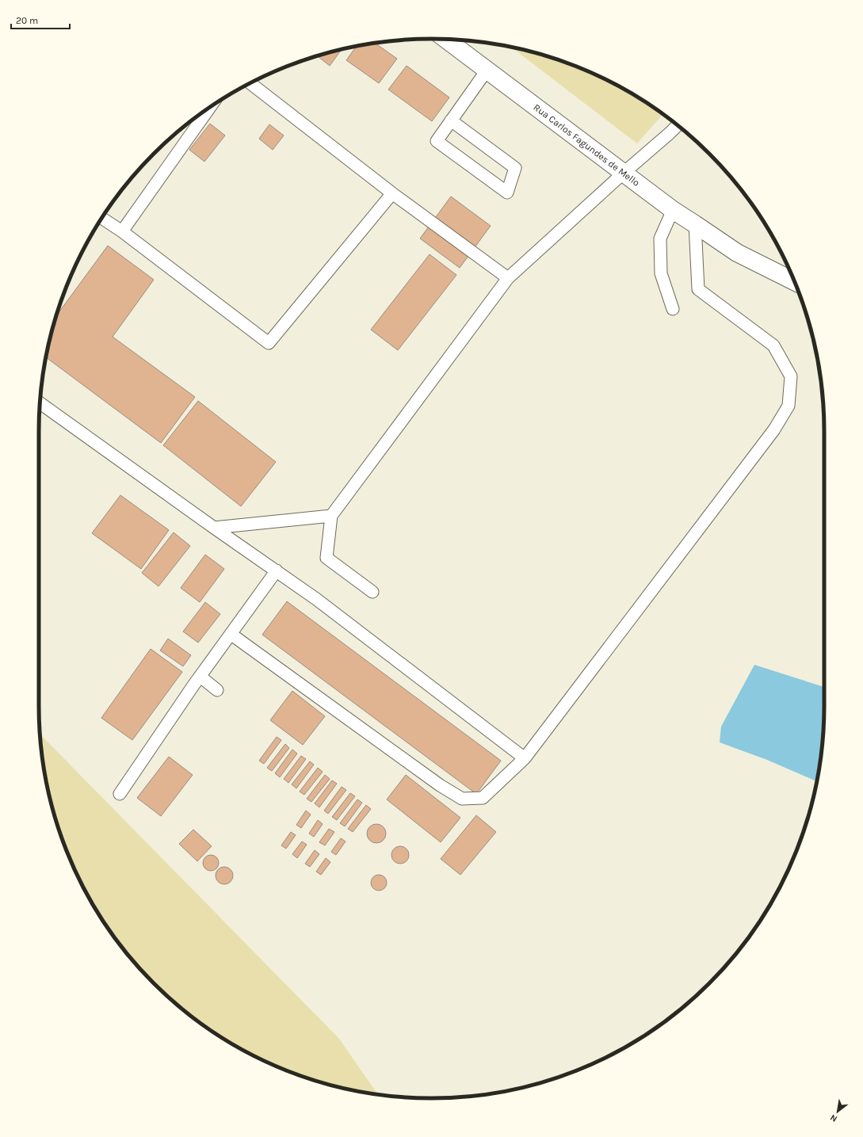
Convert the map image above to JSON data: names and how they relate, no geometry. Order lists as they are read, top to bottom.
{
  "streets": {
    "street": ["Rua Carlos Fagundes de Mello"]
  },
  "scale_bar": "20 m",
  "north": "bottom left"
}
